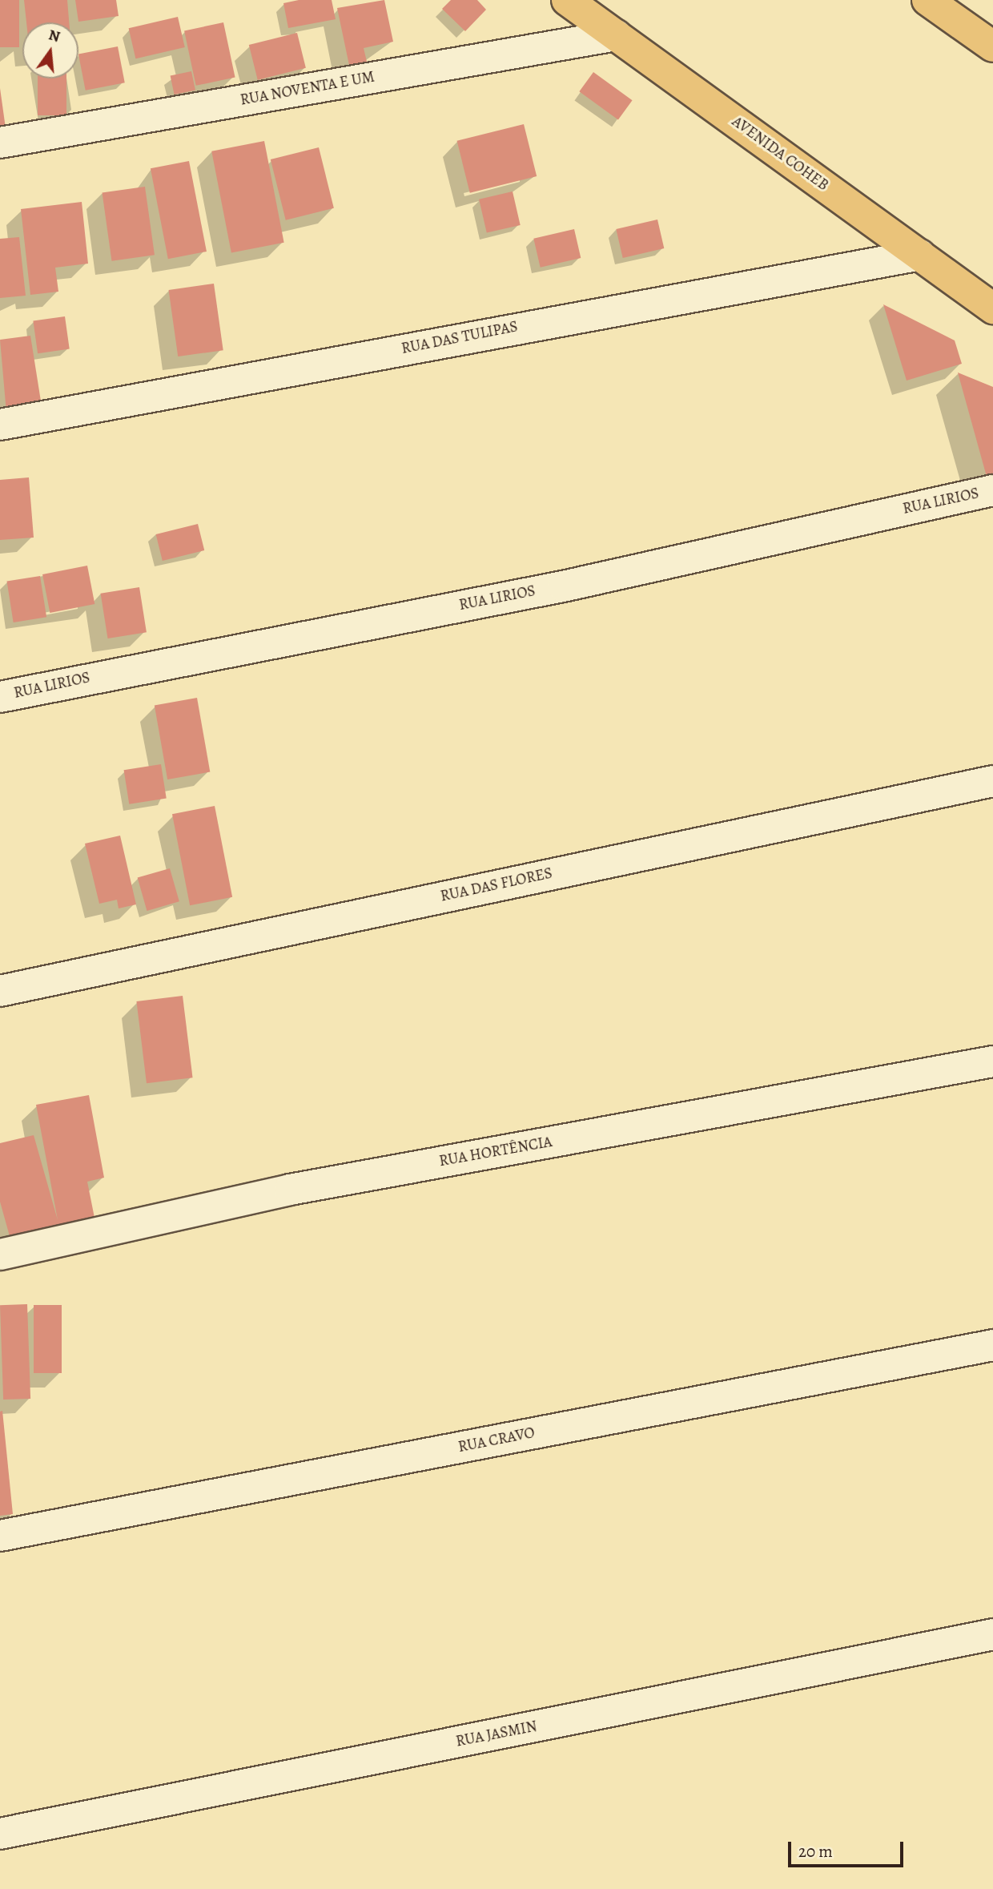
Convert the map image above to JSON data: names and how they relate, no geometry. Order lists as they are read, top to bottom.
{
  "streets": {
    "main road": ["AVENIDA COHEB"],
    "street": [
      "RUA NOVENTA E UM",
      "RUA DAS TULIPAS",
      "RUA LIRIOS",
      "RUA DAS FLORES",
      "RUA HORTÊNCIA",
      "RUA CRAVO",
      "RUA JASMIN"
    ]
  },
  "crossings": [
    ["RUA NOVENTA E UM", "AVENIDA COHEB"],
    ["AVENIDA COHEB", "RUA DAS TULIPAS"]
  ],
  "scale_bar": "20 m",
  "north": "top"
}
